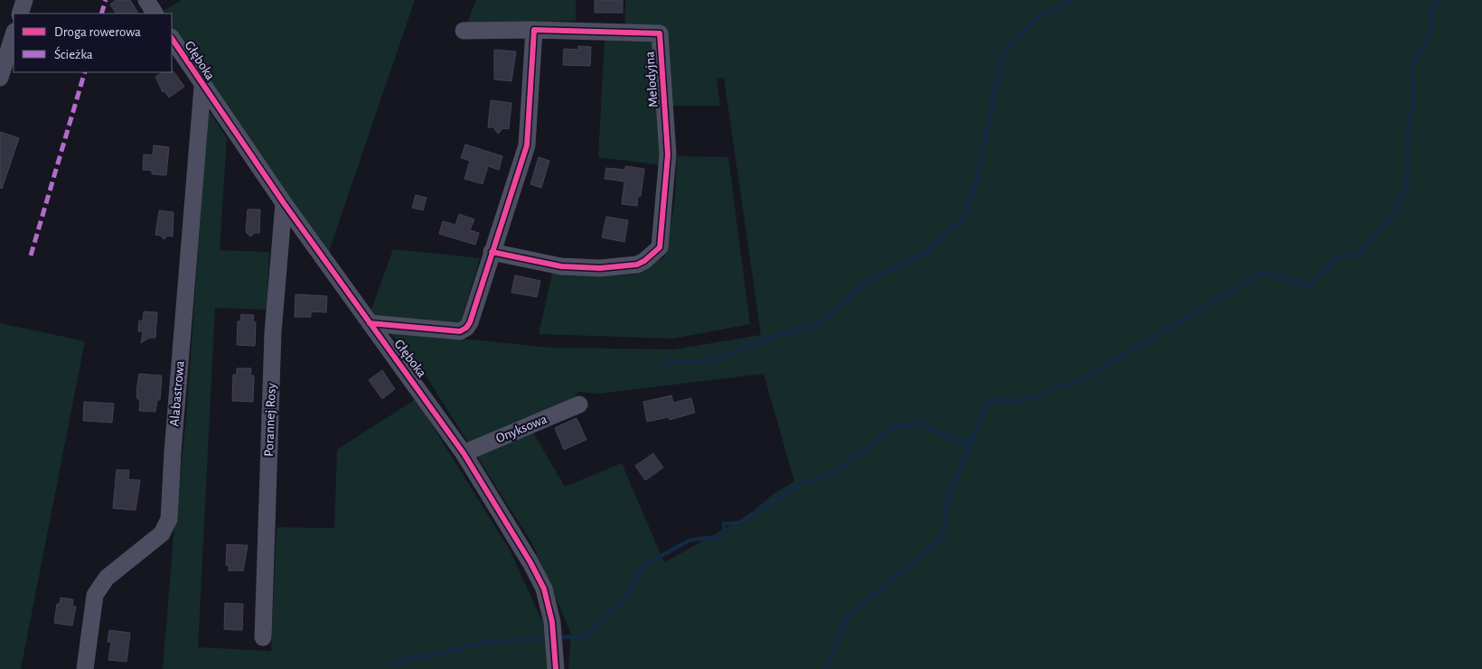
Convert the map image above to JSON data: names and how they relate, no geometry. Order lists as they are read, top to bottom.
{
  "streets": {
    "street": [
      "Głęboka",
      "Melodyjna",
      "Alabastrowa",
      "Porannej Rosy",
      "Onyksowa"
    ]
  },
  "crossings": [
    ["Głęboka", "Alabastrowa"],
    ["Głęboka", "Porannej Rosy"],
    ["Głęboka", "Onyksowa"]
  ],
  "legend": ["Droga rowerowa", "Ścieżka"]
}
